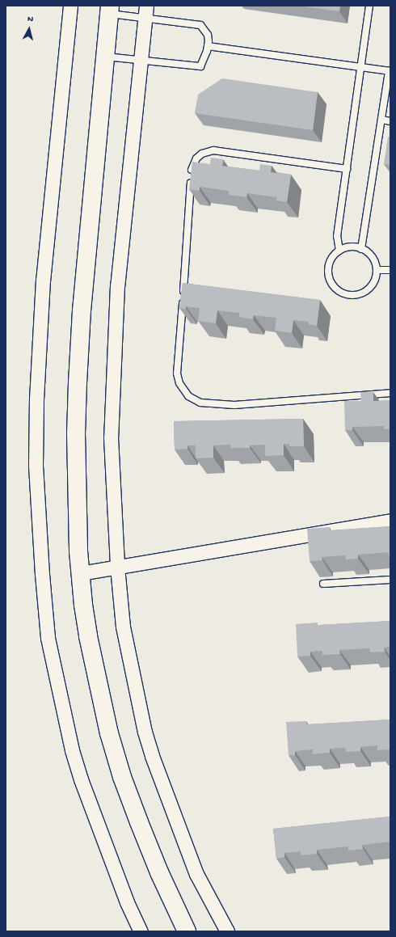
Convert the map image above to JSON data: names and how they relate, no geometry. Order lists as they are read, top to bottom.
{
  "north": "top"
}
